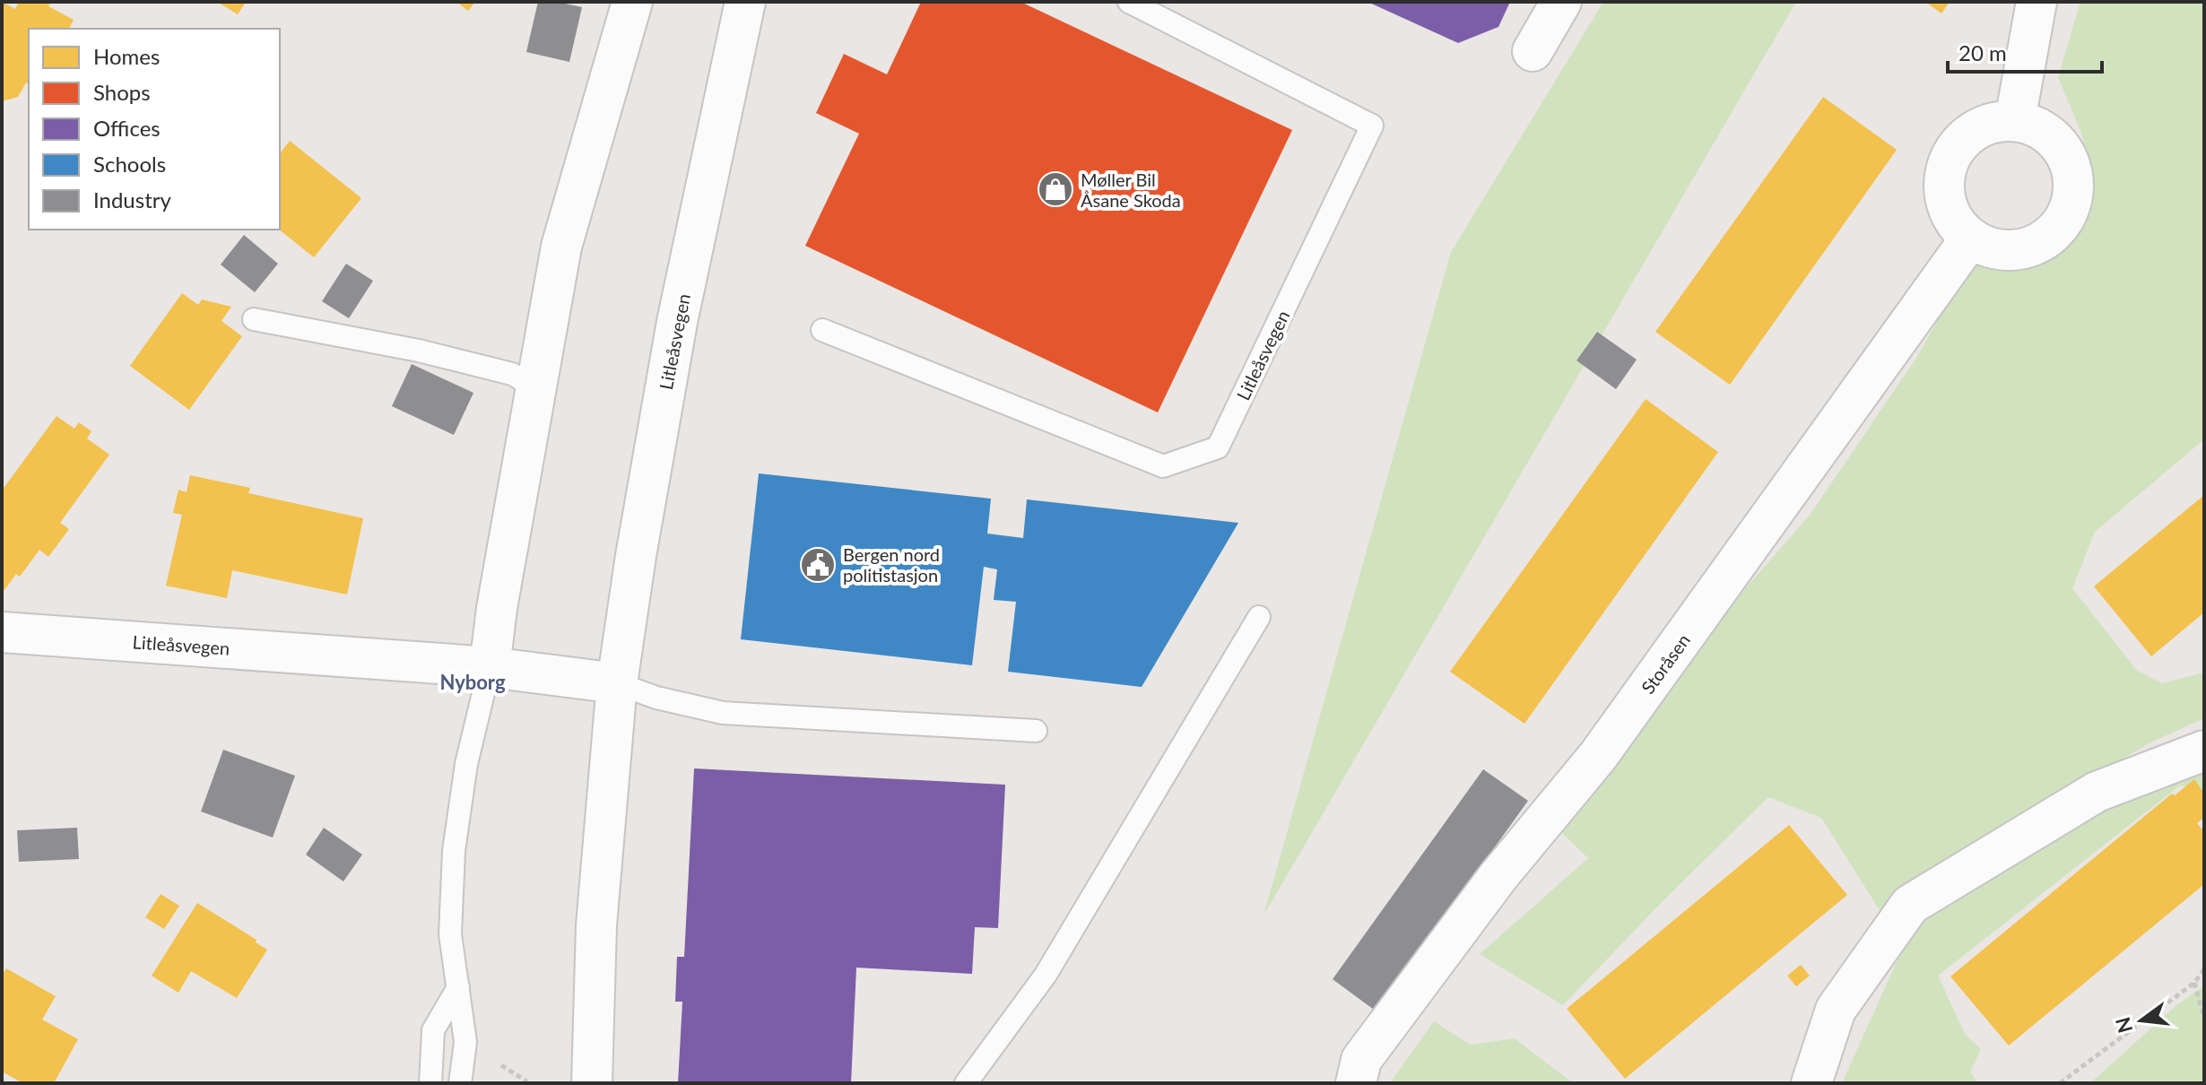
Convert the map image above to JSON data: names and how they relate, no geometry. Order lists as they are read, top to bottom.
{
  "streets": {
    "street": ["Litleåsvegen", "Storåsen"]
  },
  "districts": ["Nyborg"],
  "places": {
    "shop": ["Møller Bil Åsane Skoda"],
    "public building": ["Bergen nord politistasjon"]
  },
  "legend": [
    "Homes",
    "Shops",
    "Offices",
    "Schools",
    "Industry"
  ],
  "scale_bar": "20 m",
  "north": "left"
}
